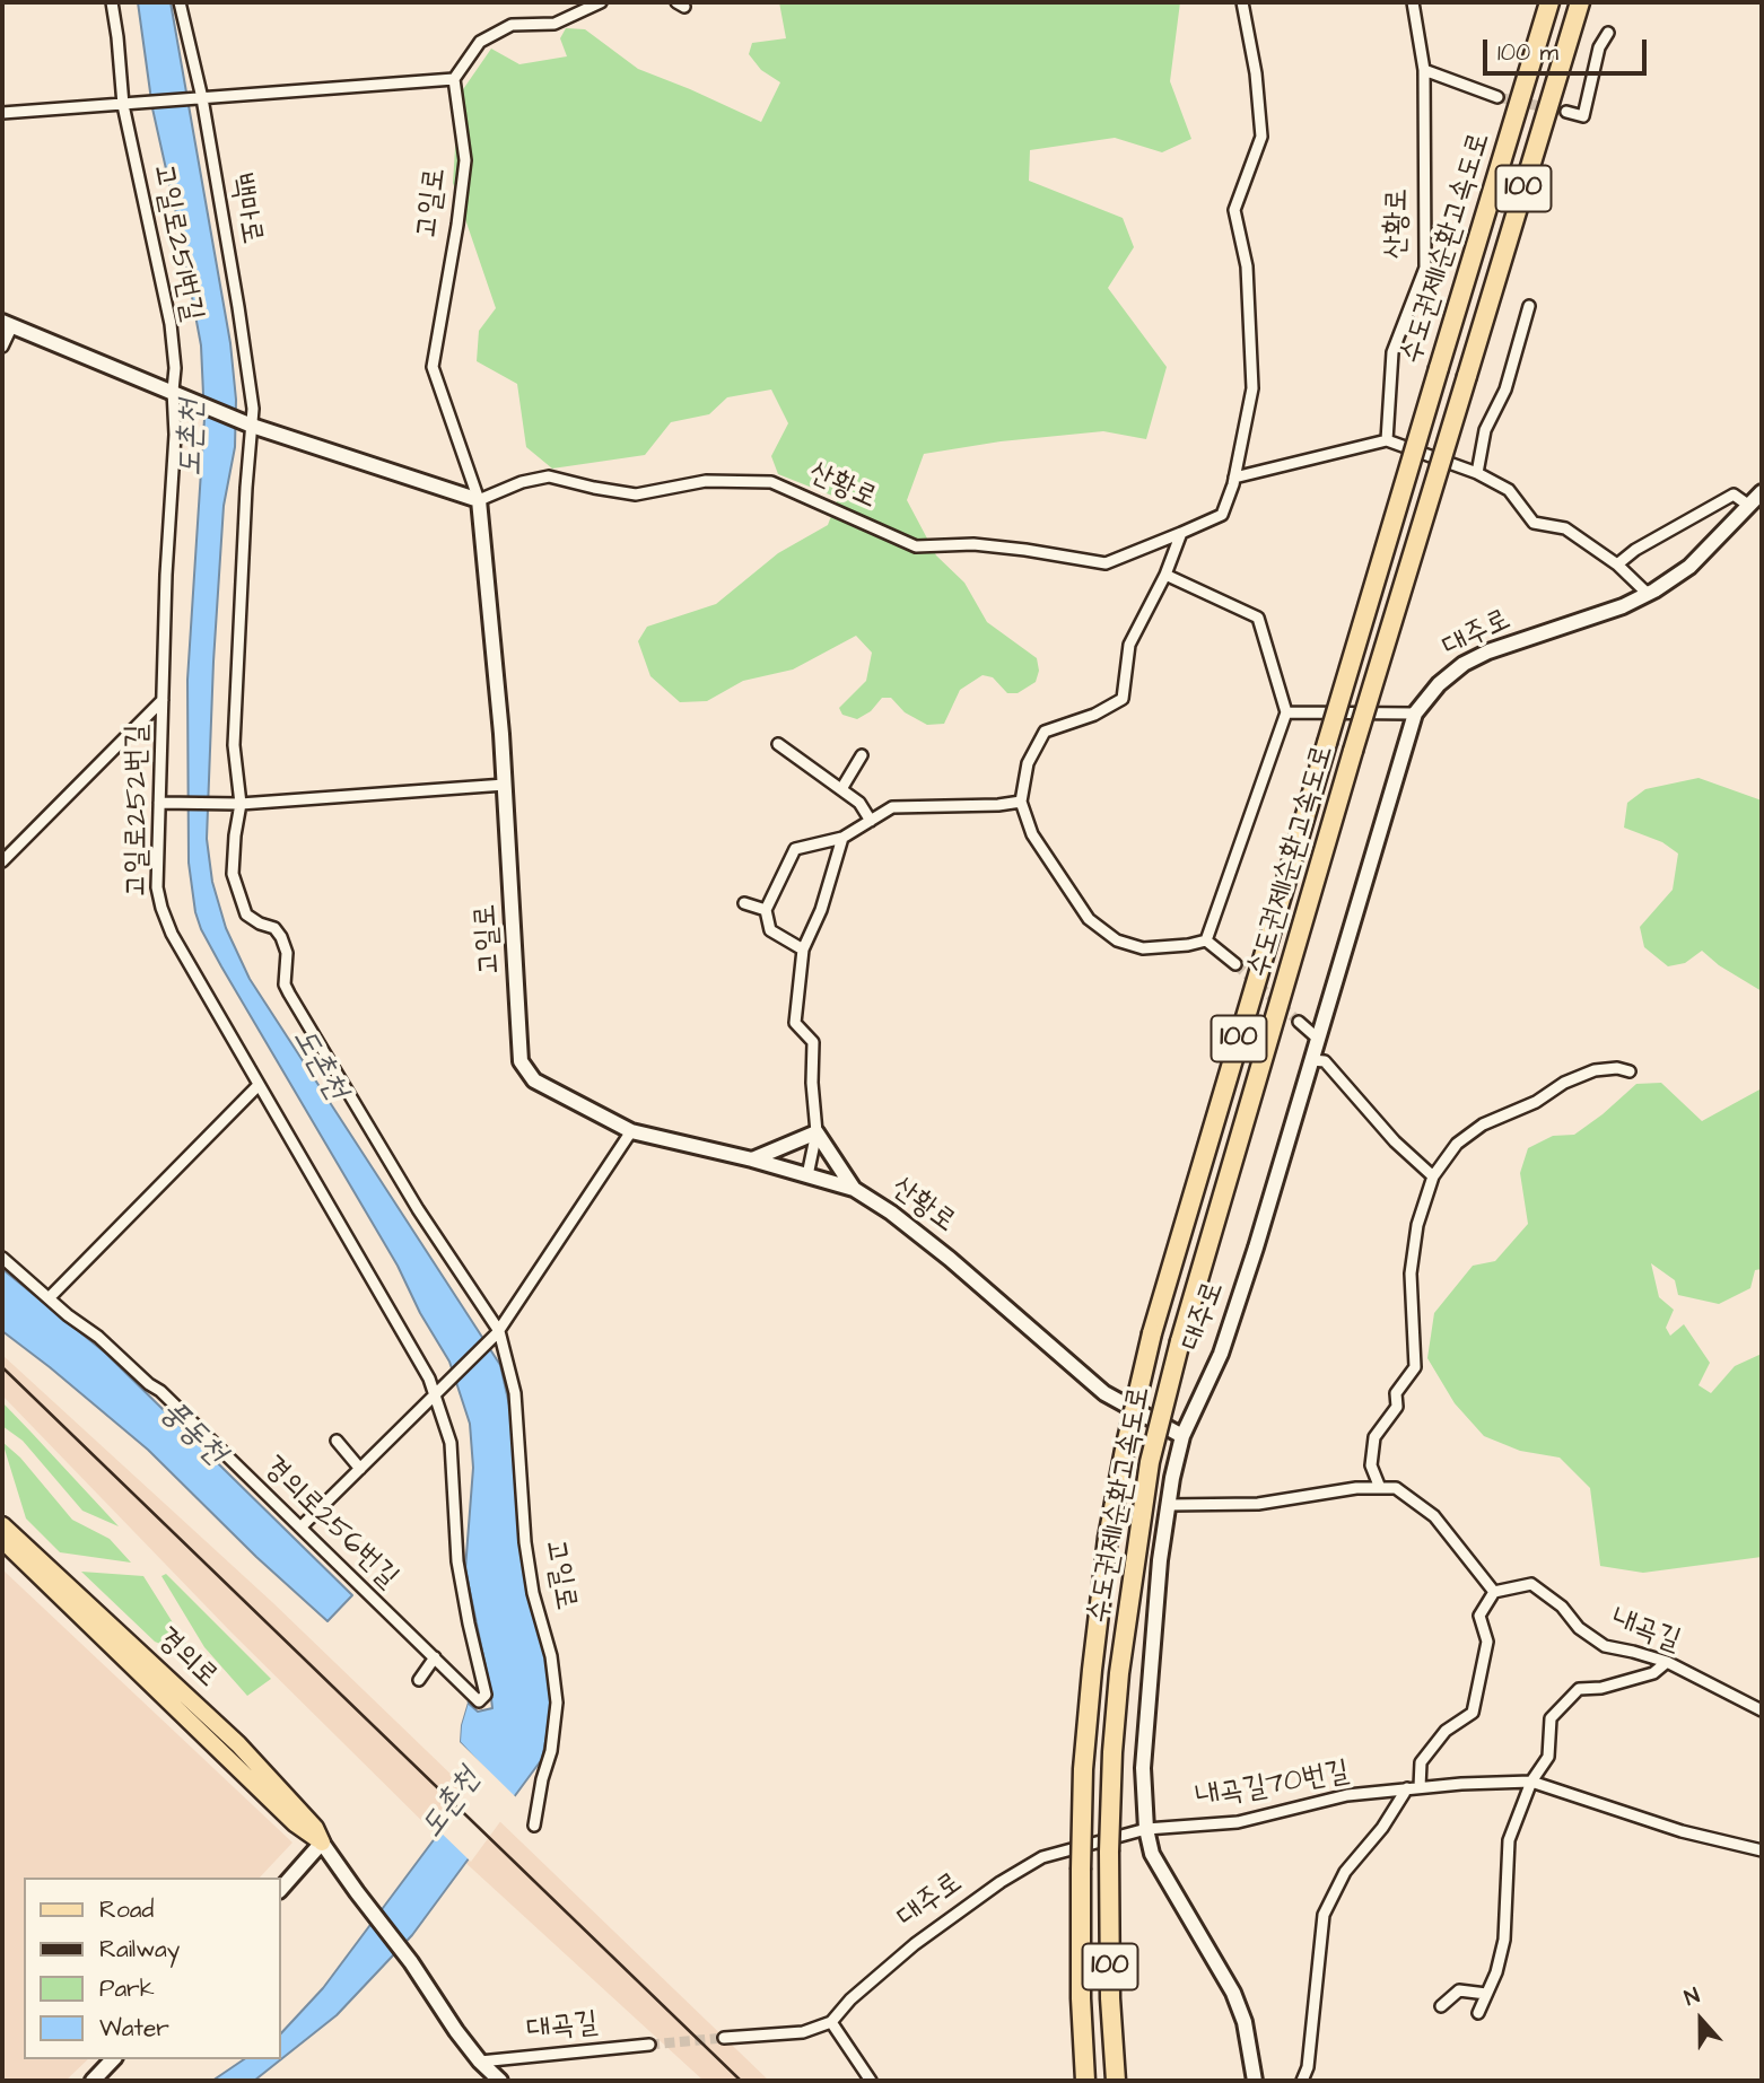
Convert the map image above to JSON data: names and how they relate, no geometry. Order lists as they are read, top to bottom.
{
  "streets": {
    "highway": ["100", "수도권제1순환고속도로"],
    "main road": ["경의로"],
    "street": [
      "고일로",
      "백마로",
      "산황로",
      "고일로251번길",
      "대주로",
      "고일로252번길",
      "경의로256번길",
      "내곡길",
      "내곡길70번길",
      "대곡길"
    ]
  },
  "crossings": [
    ["고일로", "백마로"],
    ["고일로", "산황로"],
    ["산황로", "대주로"],
    ["고일로251번길", "고일로252번길"],
    ["대주로", "내곡길70번길"],
    ["고일로252번길", "경의로256번길"],
    ["경의로", "대곡길"]
  ],
  "water": ["도촌천", "풍동천"],
  "legend": [
    "Road",
    "Railway",
    "Park",
    "Water"
  ],
  "scale_bar": "100 m",
  "north": "top"
}
